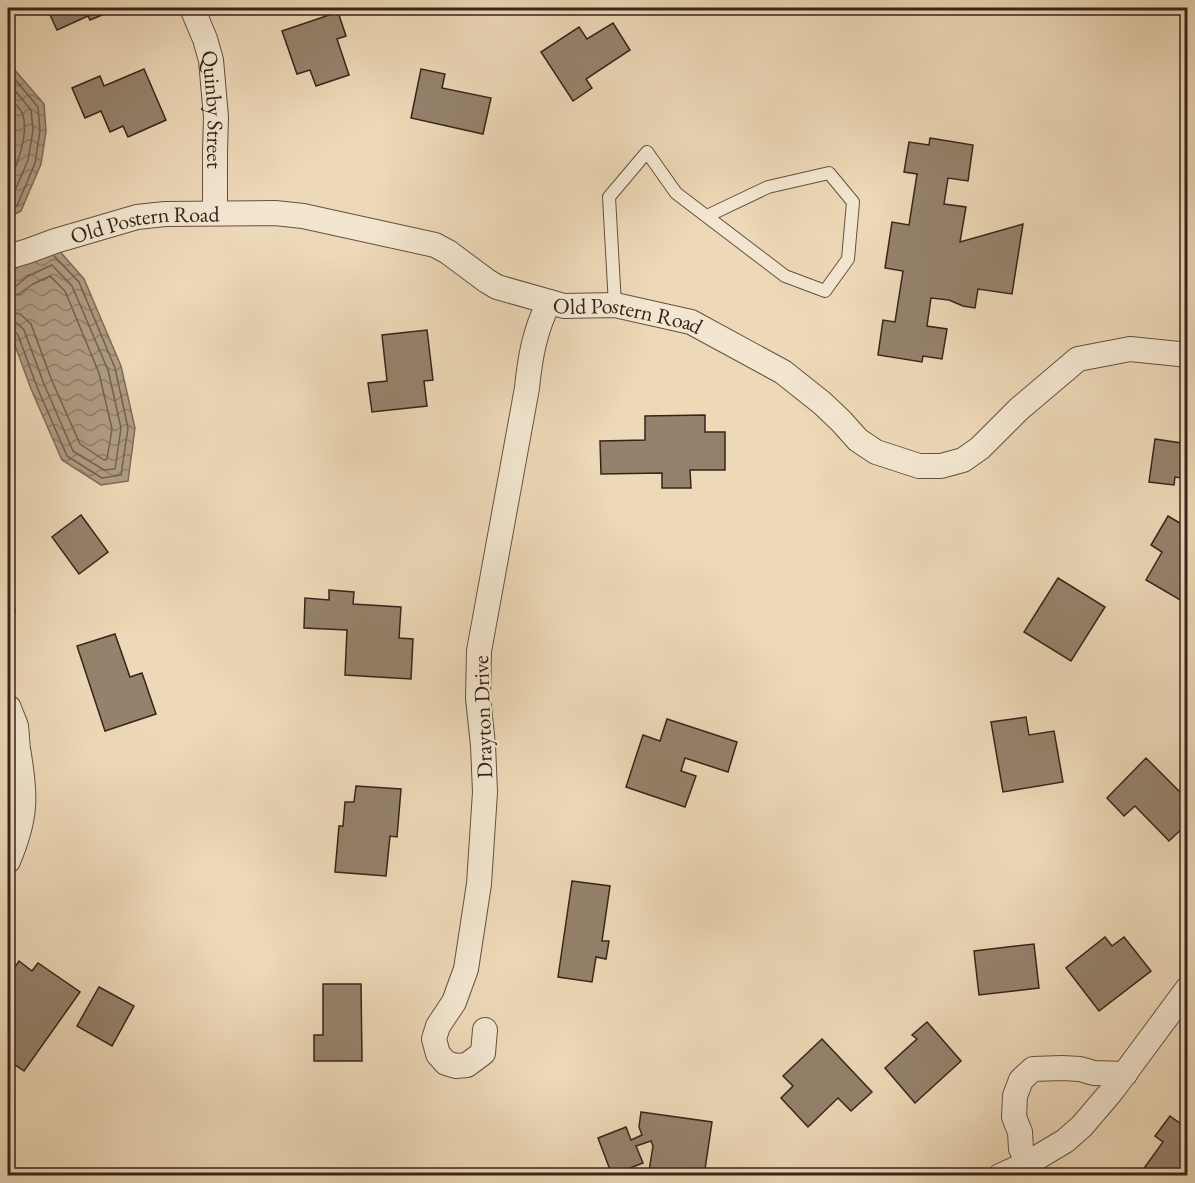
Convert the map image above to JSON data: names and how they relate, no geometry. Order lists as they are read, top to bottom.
{
  "streets": {
    "street": ["Quinby Street", "Old Postern Road", "Drayton Drive"]
  },
  "crossings": [
    ["Quinby Street", "Old Postern Road"],
    ["Old Postern Road", "Drayton Drive"]
  ]
}
